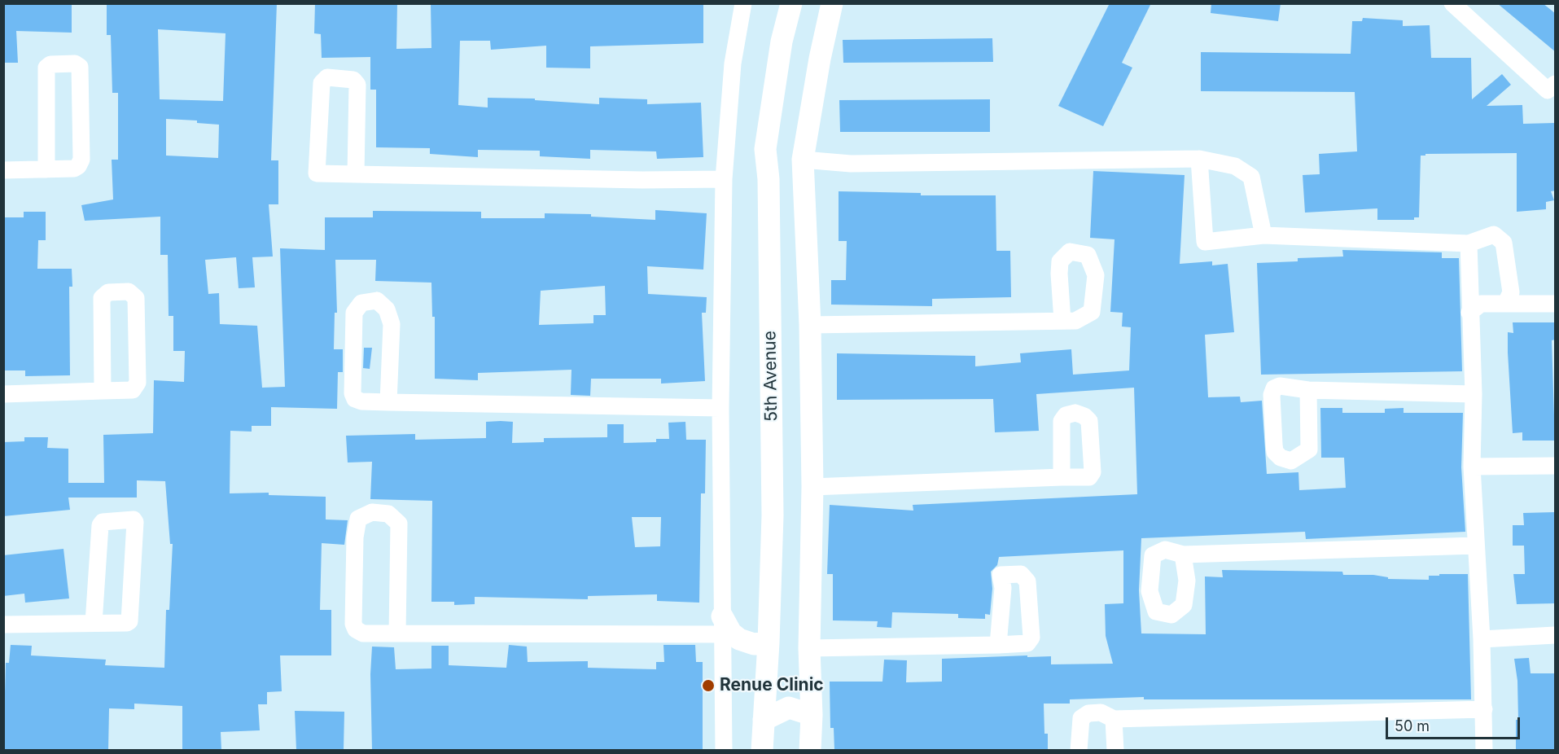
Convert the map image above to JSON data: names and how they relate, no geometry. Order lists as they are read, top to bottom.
{
  "streets": {
    "street": ["5th Avenue"]
  },
  "places": ["Renue Clinic"],
  "scale_bar": "50 m"
}
